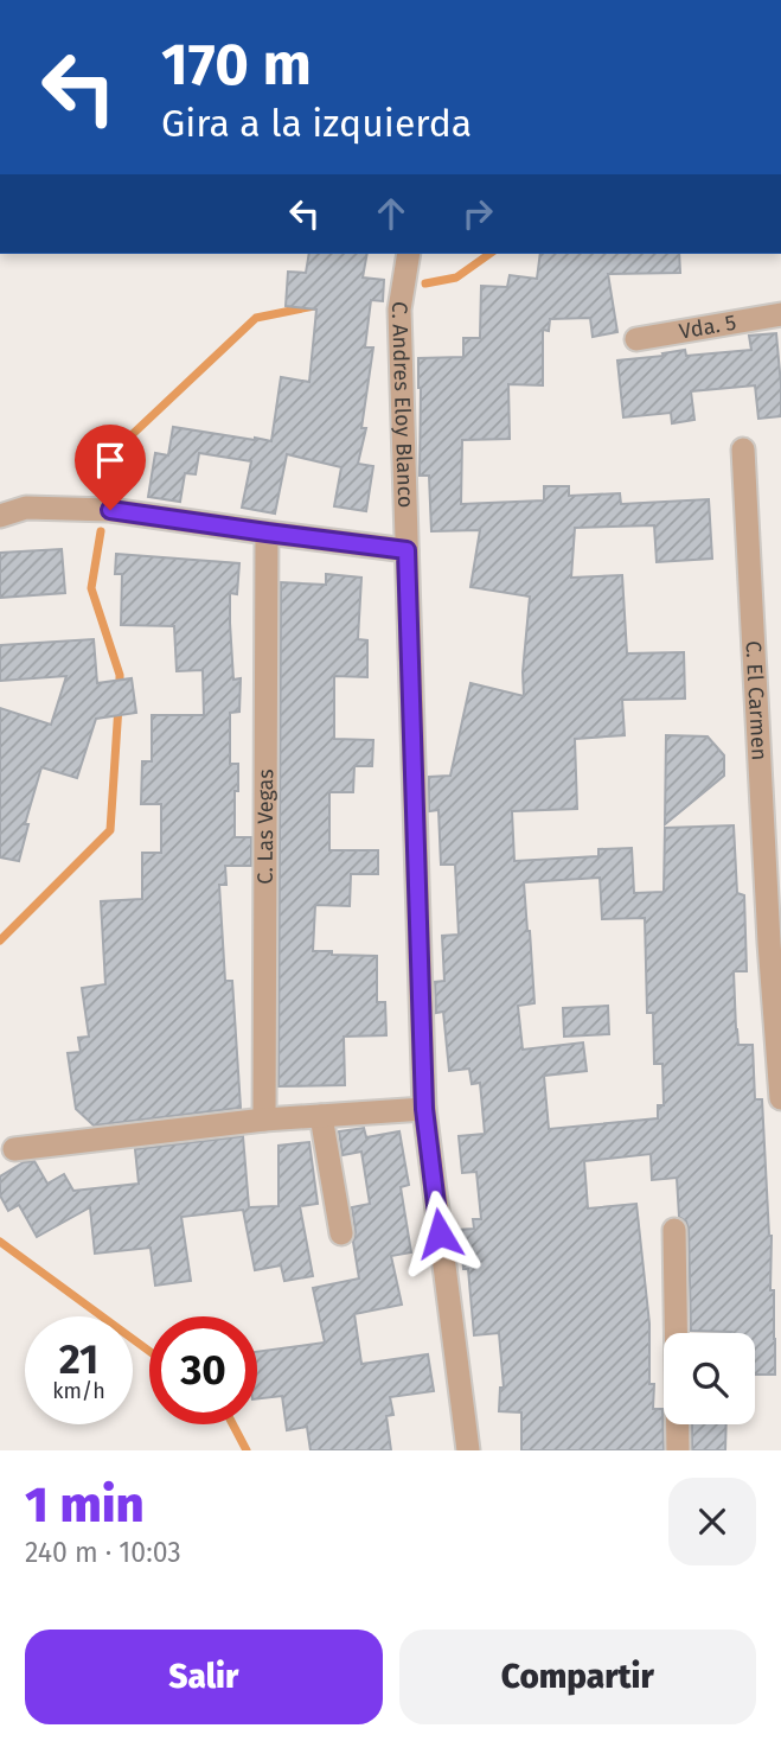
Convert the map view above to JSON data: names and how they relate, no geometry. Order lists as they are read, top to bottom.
{
  "streets": {
    "street": [
      "Vda. 5",
      "C. Andres Eloy Blanco",
      "C. El Carmen",
      "C. Las Vegas"
    ]
  },
  "page": {
    "turn": ["170 m", "Gira a la izquierda"],
    "speed": "21 km/h",
    "limit": "30",
    "heading": ["1 min", "240 m · 10:03"],
    "buttons": ["Salir", "Compartir"]
  }
}
